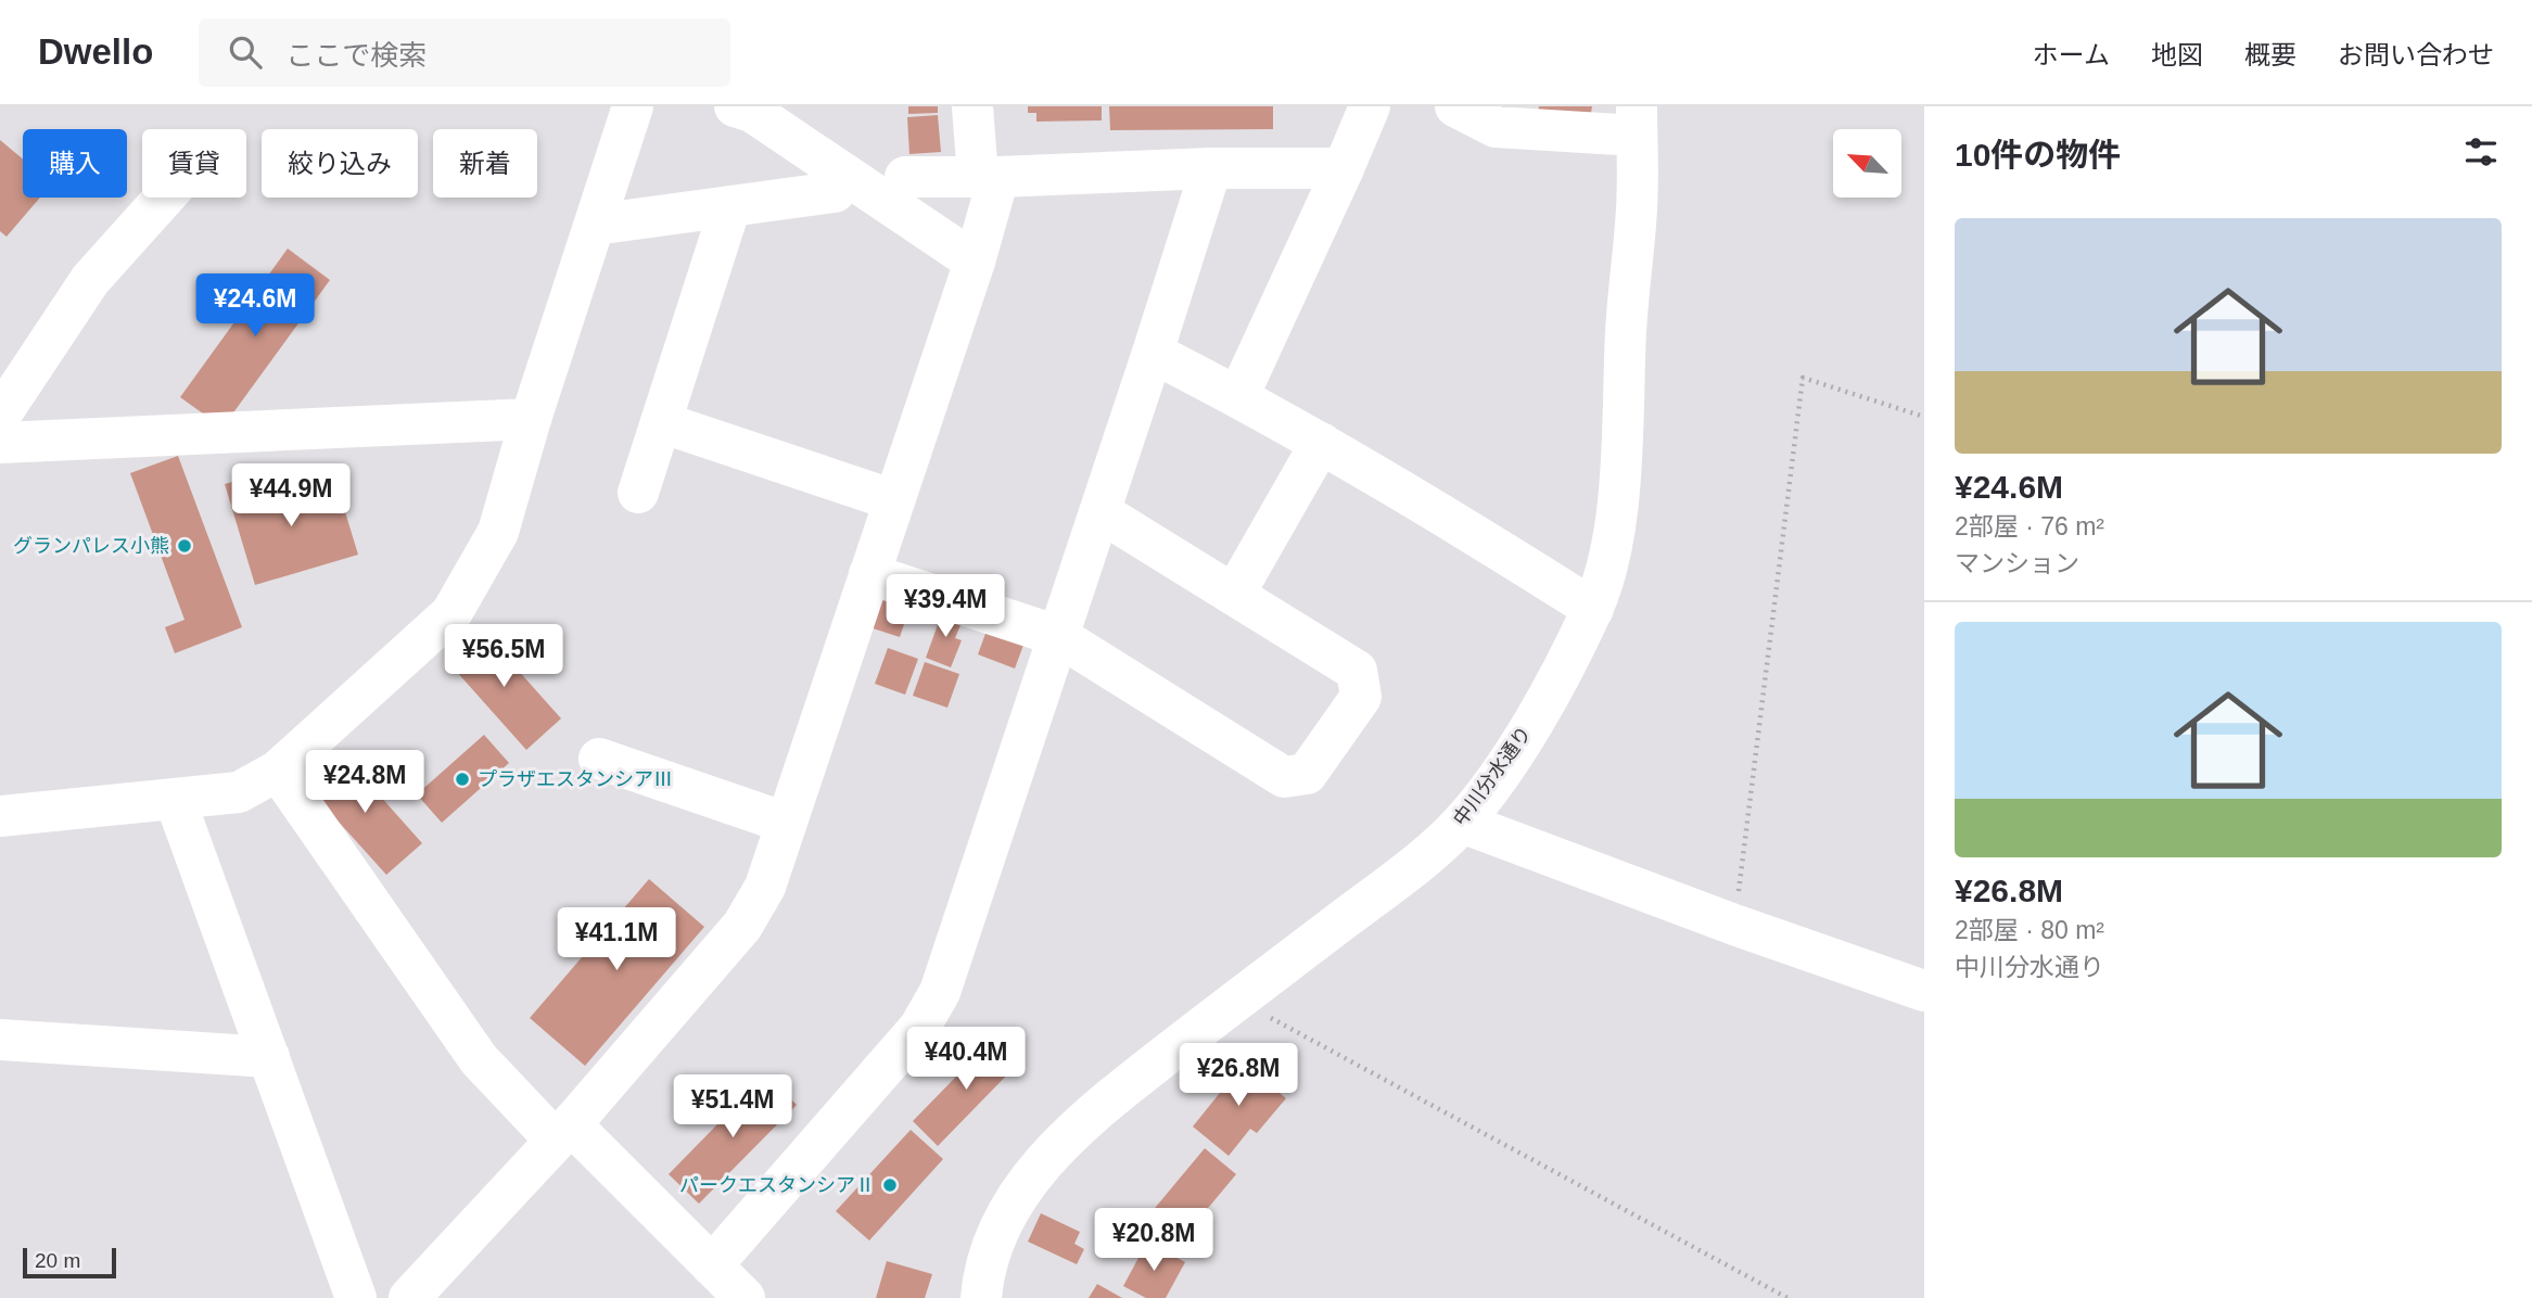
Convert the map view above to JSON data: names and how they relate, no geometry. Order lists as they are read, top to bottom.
{
  "streets": {
    "street": ["中川分水通り"]
  },
  "places": ["グランパレス小熊", "プラザエスタンシアⅢ", "パークエスタンシアⅡ"],
  "scale_bar": "20 m",
  "north": "top left",
  "page": {
    "header": "Dwello",
    "search": "ここで検索",
    "nav": [
      "ホーム",
      "地図",
      "概要",
      "お問い合わせ"
    ],
    "heading": "10件の物件",
    "chip": [
      "購入",
      "賃貸",
      "絞り込み",
      "新着"
    ],
    "list": [
      {
        "name": "¥24.6M",
        "note": "2部屋 · 76 m² · マンション"
      },
      {
        "name": "¥26.8M",
        "note": "2部屋 · 80 m² · 中川分水通り"
      }
    ],
    "price": [
      "¥24.6M",
      "¥44.9M",
      "¥39.4M",
      "¥56.5M",
      "¥24.8M",
      "¥41.1M",
      "¥40.4M",
      "¥26.8M",
      "¥51.4M",
      "¥20.8M"
    ],
    "scale": "20 m"
  }
}
